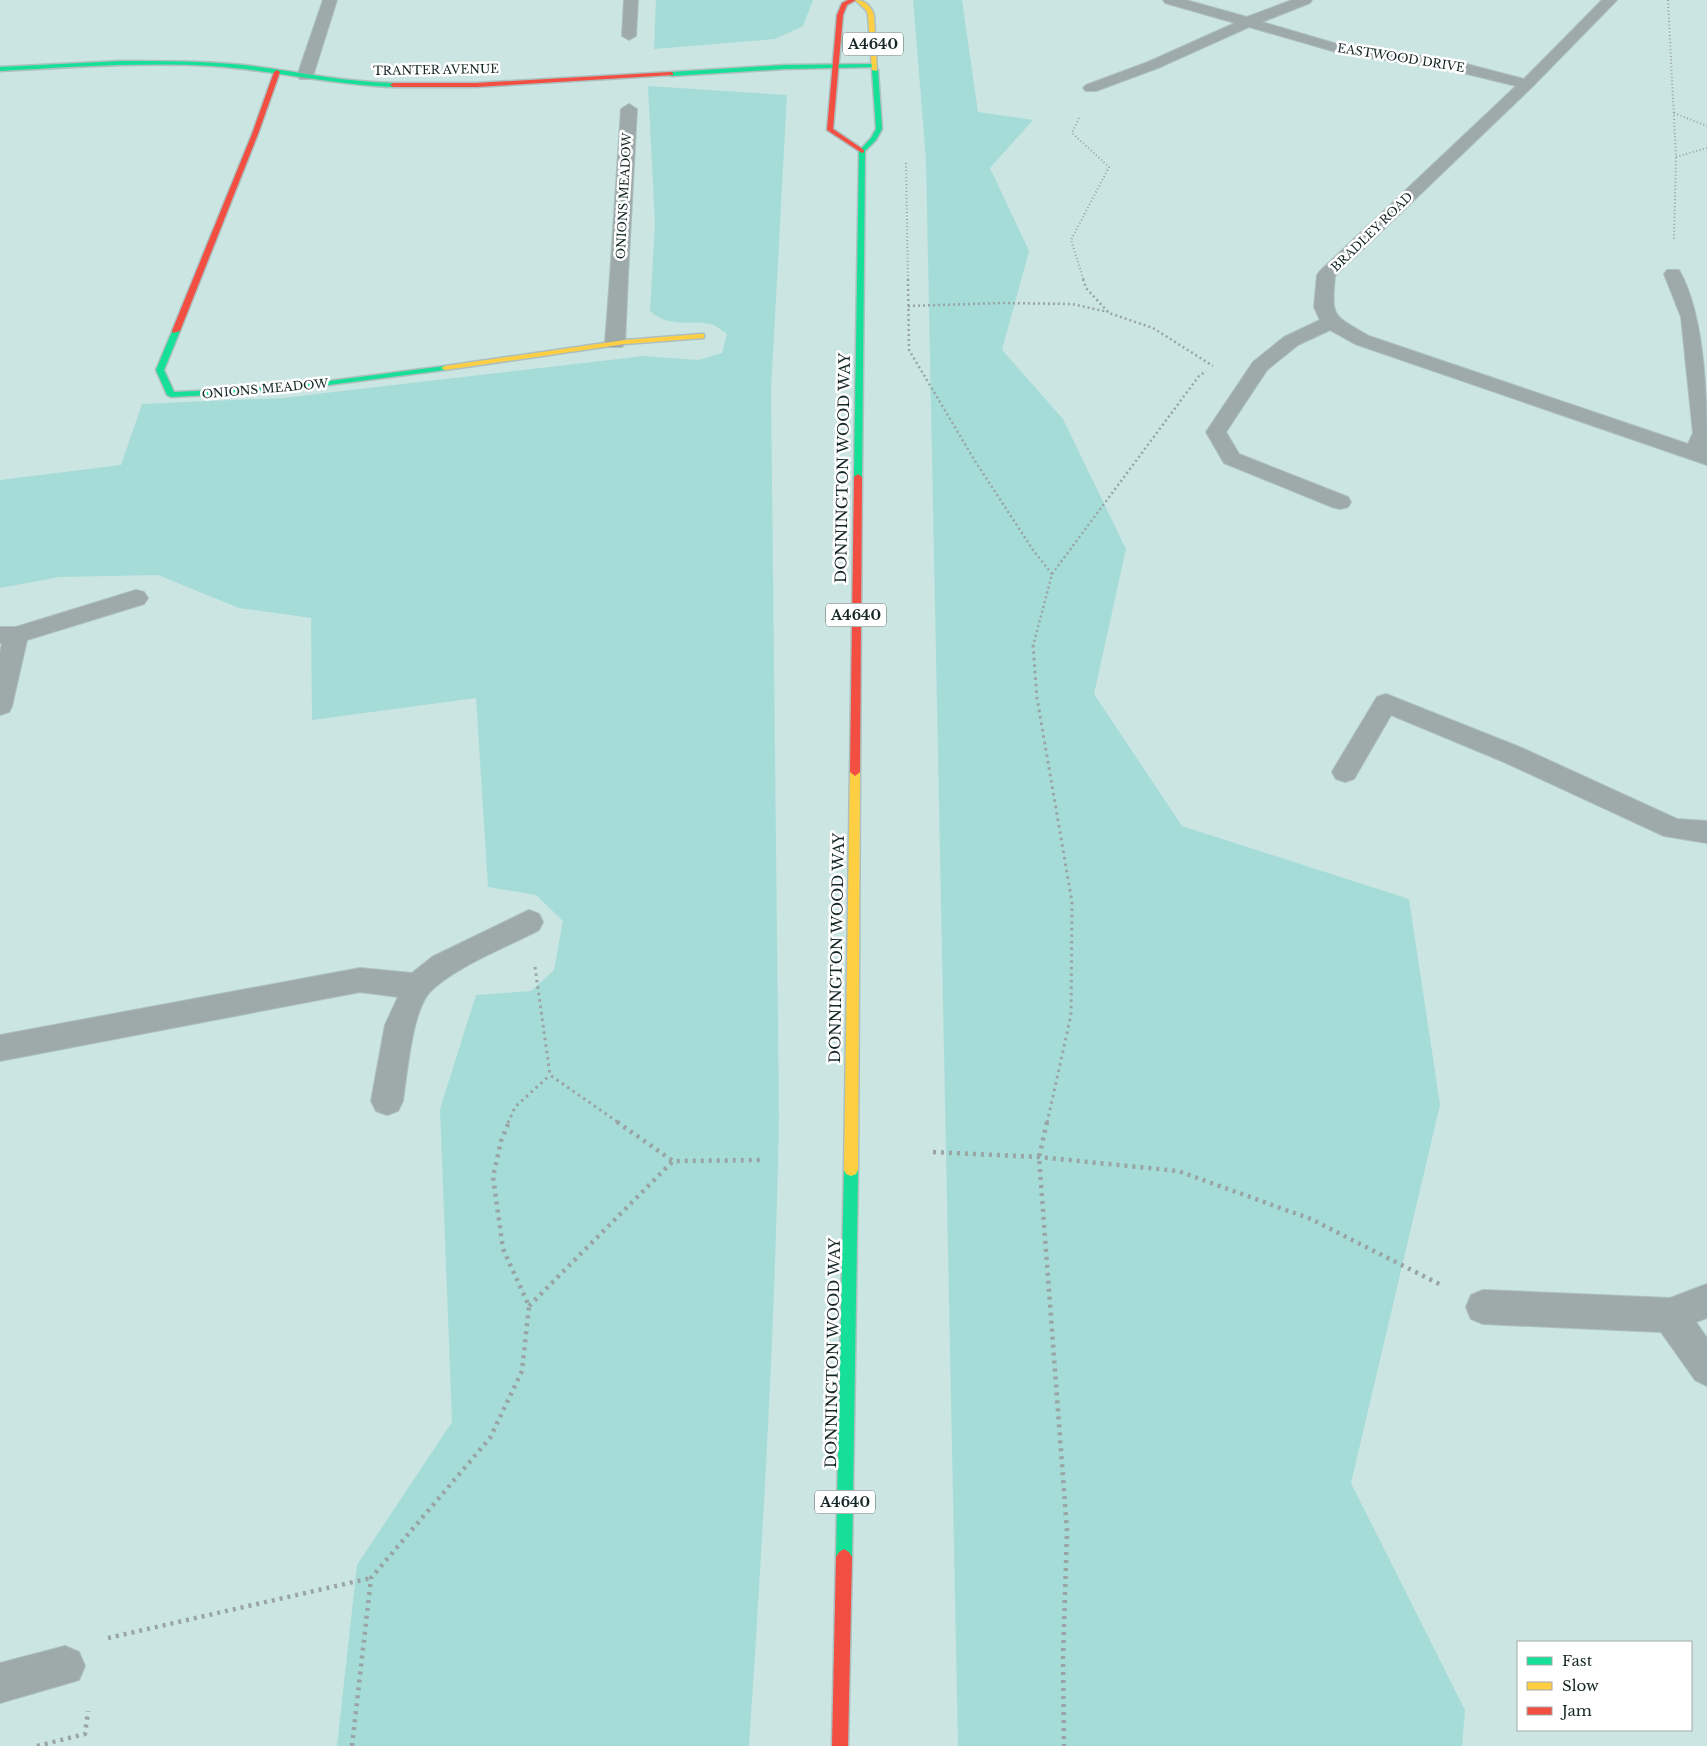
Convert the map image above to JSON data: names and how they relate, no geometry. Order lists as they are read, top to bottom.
{
  "streets": {
    "main road": [
      "A4640",
      "TRANTER AVENUE",
      "ONIONS MEADOW",
      "DONNINGTON WOOD WAY"
    ],
    "street": ["EASTWOOD DRIVE", "BRADLEY ROAD"]
  },
  "crossings": [
    ["A4640", "TRANTER AVENUE"],
    ["A4640", "DONNINGTON WOOD WAY"],
    ["EASTWOOD DRIVE", "BRADLEY ROAD"],
    ["TRANTER AVENUE", "ONIONS MEADOW"]
  ],
  "legend": ["Fast", "Slow", "Jam"]
}
